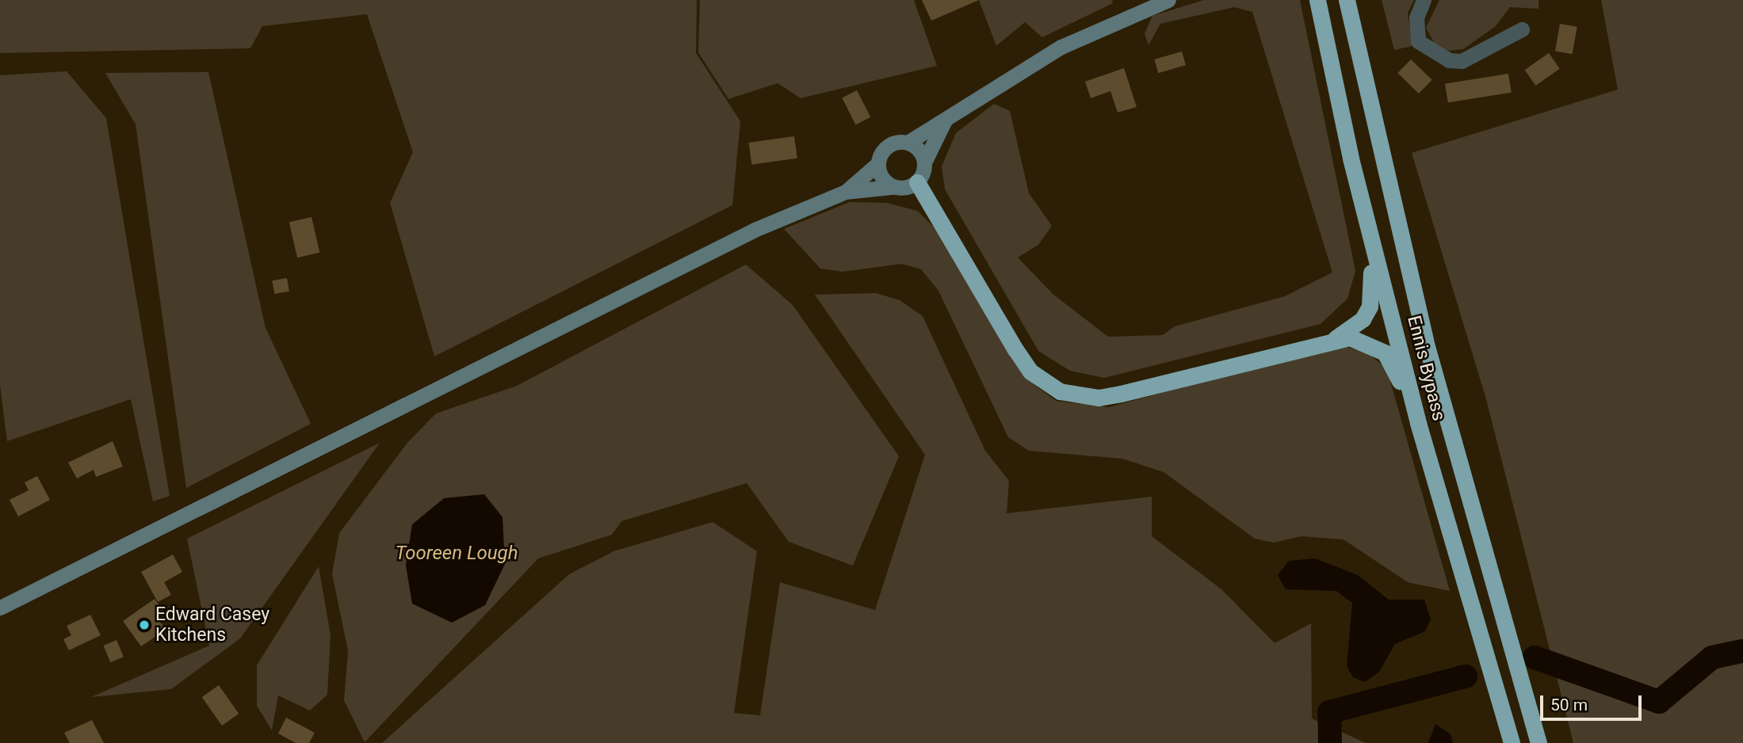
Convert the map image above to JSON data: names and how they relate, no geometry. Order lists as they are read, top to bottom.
{
  "streets": {
    "highway": ["Ennis Bypass"]
  },
  "water": ["Tooreen Lough"],
  "places": ["Edward Casey Kitchens"],
  "scale_bar": "50 m"
}
